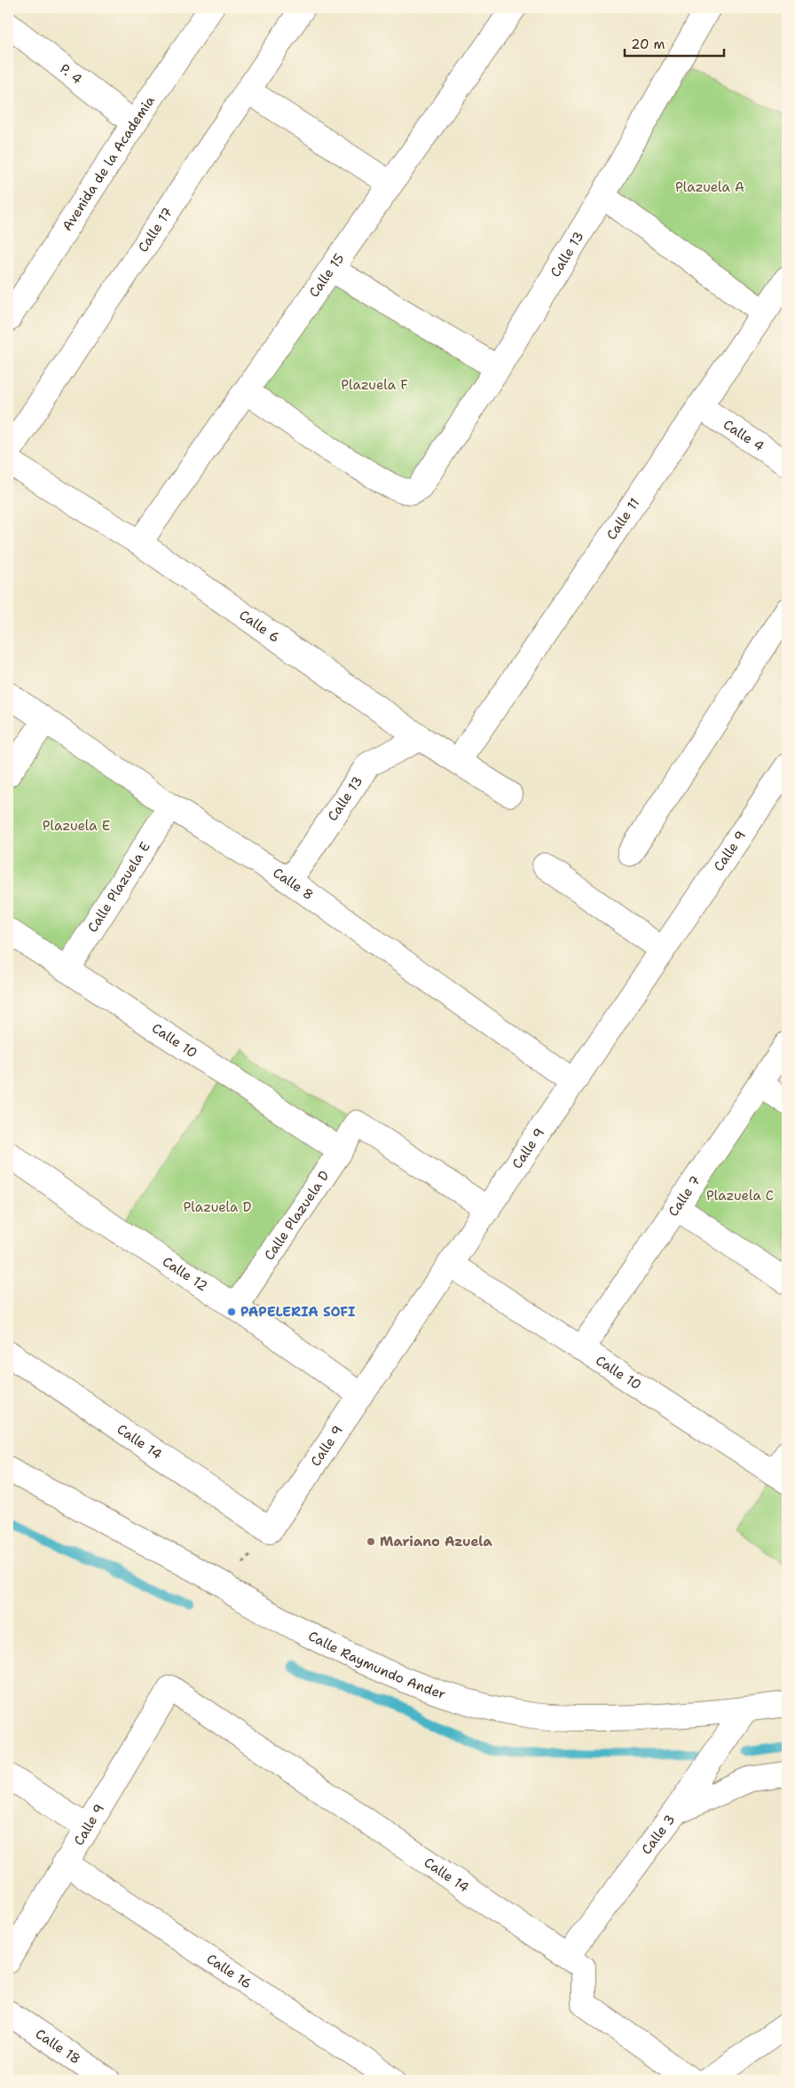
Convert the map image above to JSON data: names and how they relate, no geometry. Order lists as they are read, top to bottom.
{
  "streets": {
    "street": [
      "P. 4",
      "Avenida de la Academia",
      "Calle 17",
      "Calle 13",
      "Calle 15",
      "Calle 4",
      "Calle 11",
      "Calle 6",
      "Calle 9",
      "Calle 8",
      "Calle Plazuela E",
      "Calle 10",
      "Calle 7",
      "Calle Plazuela D",
      "Calle 12",
      "Calle 14",
      "Calle Raymundo Ander",
      "Calle 3",
      "Calle 16",
      "Calle 18"
    ]
  },
  "crossings": [
    ["P. 4", "Avenida de la Academia"],
    ["Calle 13", "Calle 15"],
    ["Calle 13", "Calle 6"],
    ["Calle 13", "Calle 8"],
    ["Calle 15", "Calle 6"],
    ["Calle 4", "Calle 11"],
    ["Calle 11", "Calle 6"],
    ["Calle 9", "Calle 8"],
    ["Calle 9", "Calle 10"],
    ["Calle 9", "Calle Plazuela D"],
    ["Calle 9", "Calle 12"],
    ["Calle 9", "Calle 14"],
    ["Calle 9", "Calle 16"],
    ["Calle 8", "Calle Plazuela E"],
    ["Calle Plazuela E", "Calle 10"],
    ["Calle 10", "Calle 7"],
    ["Calle 10", "Calle Plazuela D"],
    ["Calle Plazuela D", "Calle 12"],
    ["Calle 14", "Calle 3"],
    ["Calle Raymundo Ander", "Calle 3"]
  ],
  "parks": [
    "Plazuela A",
    "Plazuela F",
    "Plazuela E",
    "Plazuela C",
    "Plazuela D"
  ],
  "places": ["PAPELERIA SOFI", "Mariano Azuela"],
  "scale_bar": "20 m"
}
